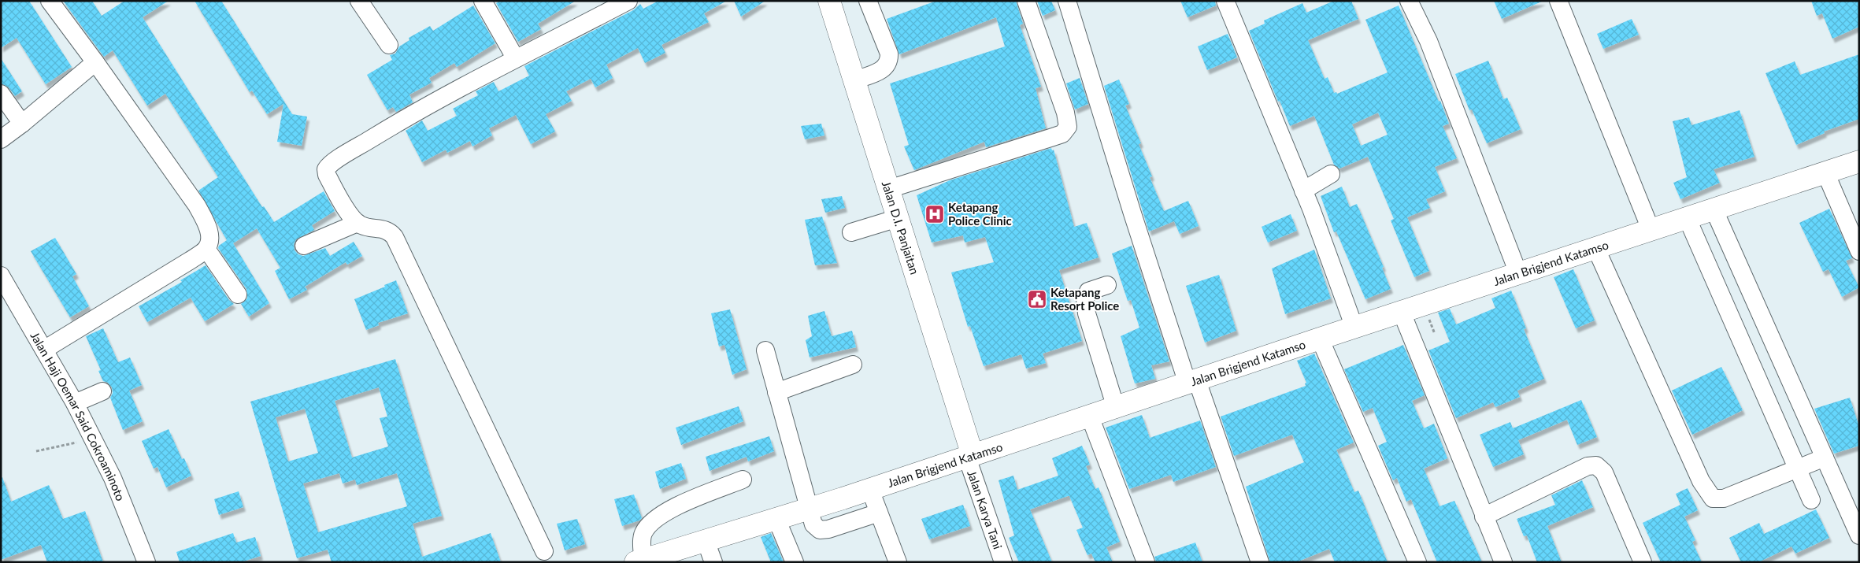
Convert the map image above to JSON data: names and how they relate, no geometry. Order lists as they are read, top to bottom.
{
  "streets": {
    "main road": ["Jalan D.I. Panjaitan", "Jalan Brigjend Katamso"],
    "street": ["Jalan Haji Oemar Said Cokroaminoto", "Jalan Karya Tani"]
  },
  "crossings": [
    ["Jalan D.I. Panjaitan", "Jalan Brigjend Katamso"],
    ["Jalan D.I. Panjaitan", "Jalan Karya Tani"],
    ["Jalan Brigjend Katamso", "Jalan Karya Tani"]
  ],
  "places": {
    "hospital": ["Ketapang Police Clinic"],
    "public building": ["Ketapang Resort Police"]
  }
}
